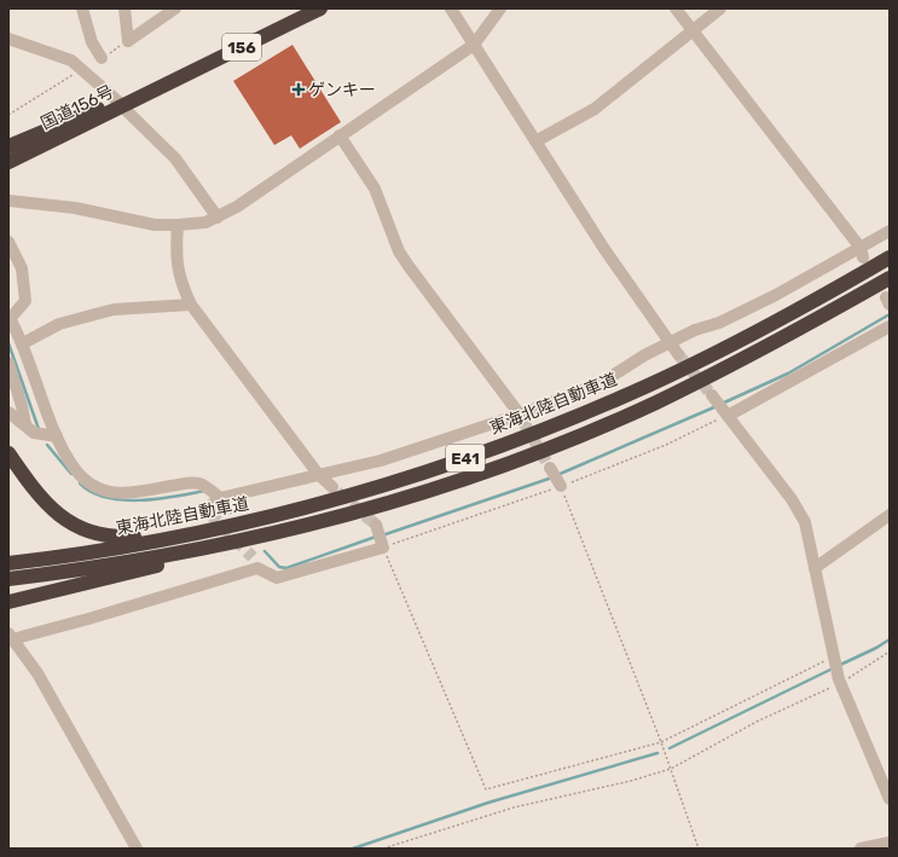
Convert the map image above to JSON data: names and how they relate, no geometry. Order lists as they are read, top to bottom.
{
  "streets": {
    "highway": [
      "156",
      "国道156号",
      "東海北陸自動車道",
      "E41"
    ]
  },
  "places": {
    "health": ["ゲンキー"]
  }
}
